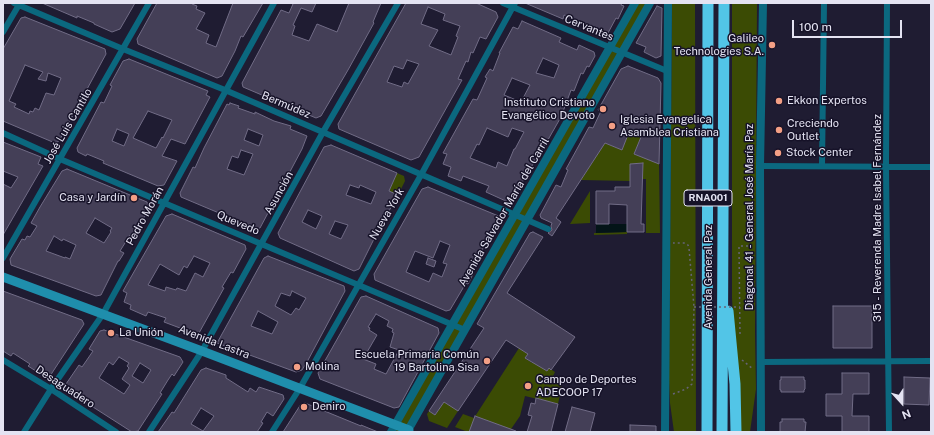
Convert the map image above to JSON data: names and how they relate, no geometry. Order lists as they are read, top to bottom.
{
  "streets": {
    "highway": ["RNA001", "Avenida General Paz"],
    "main road": ["Avenida Lastra"],
    "street": [
      "Cervantes",
      "Bermúdez",
      "José Luis Cantilo",
      "Asunción",
      "Avenida Salvador María del Carril",
      "Nueva York",
      "Pedro Morán",
      "Diagonal 41 - General José María Paz",
      "315 - Reverenda Madre Isabel Fernández",
      "Quevedo",
      "Desaguadero"
    ]
  },
  "crossings": [
    ["Cervantes", "Avenida Salvador María del Carril"],
    ["Cervantes", "Nueva York"],
    ["Bermúdez", "José Luis Cantilo"],
    ["Bermúdez", "Asunción"],
    ["Bermúdez", "Avenida Salvador María del Carril"],
    ["Bermúdez", "Nueva York"],
    ["Bermúdez", "Pedro Morán"],
    ["José Luis Cantilo", "Quevedo"],
    ["Asunción", "Quevedo"],
    ["Asunción", "Avenida Lastra"],
    ["Avenida Salvador María del Carril", "Quevedo"],
    ["Avenida Salvador María del Carril", "Avenida Lastra"],
    ["Nueva York", "Quevedo"],
    ["Nueva York", "Avenida Lastra"],
    ["Pedro Morán", "Quevedo"],
    ["Pedro Morán", "Avenida Lastra"],
    ["Pedro Morán", "Desaguadero"]
  ],
  "places": [
    "Galileo Technologies S.A.",
    "Ekkon Expertos",
    "Instituto Cristiano Evangélico Devoto",
    "Iglesia Evangelica Asamblea Cristiana",
    "Creciendo Outlet",
    "Stock Center",
    "Casa y Jardín",
    "La Unión",
    "Escuela Primaria Común 19 Bartolina Sisa",
    "Molina",
    "Campo de Deportes ADECOOP 17",
    "Deniro"
  ],
  "scale_bar": "100 m",
  "north": "bottom"
}
